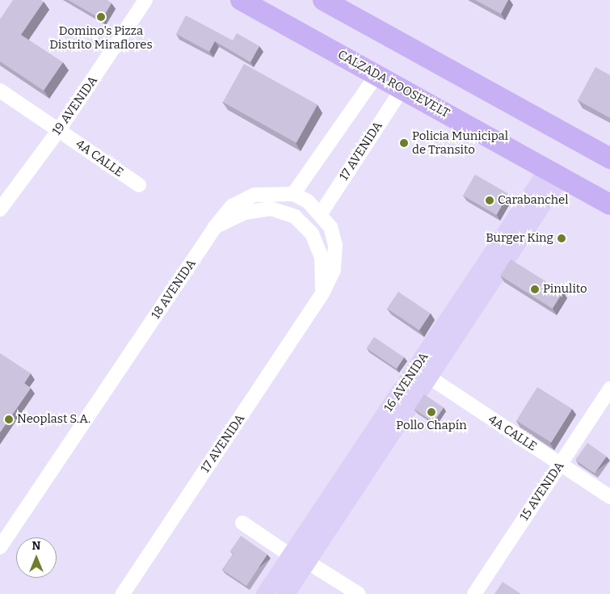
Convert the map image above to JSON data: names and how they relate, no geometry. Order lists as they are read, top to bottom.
{
  "streets": {
    "highway": ["CALZADA ROOSEVELT"],
    "main road": ["16 AVENIDA"],
    "street": [
      "19 AVENIDA",
      "17 AVENIDA",
      "4A CALLE",
      "18 AVENIDA",
      "15 AVENIDA"
    ]
  },
  "crossings": [
    ["CALZADA ROOSEVELT", "17 AVENIDA"],
    ["CALZADA ROOSEVELT", "16 AVENIDA"],
    ["19 AVENIDA", "4A CALLE"],
    ["17 AVENIDA", "18 AVENIDA"],
    ["4A CALLE", "16 AVENIDA"],
    ["4A CALLE", "15 AVENIDA"]
  ],
  "places": [
    "Domino's Pizza Distrito Miraflores",
    "Policia Municipal de Transito",
    "Carabanchel",
    "Burger King",
    "Pinulito",
    "Pollo Chapín",
    "Neoplast S.A."
  ],
  "north": "top"
}
